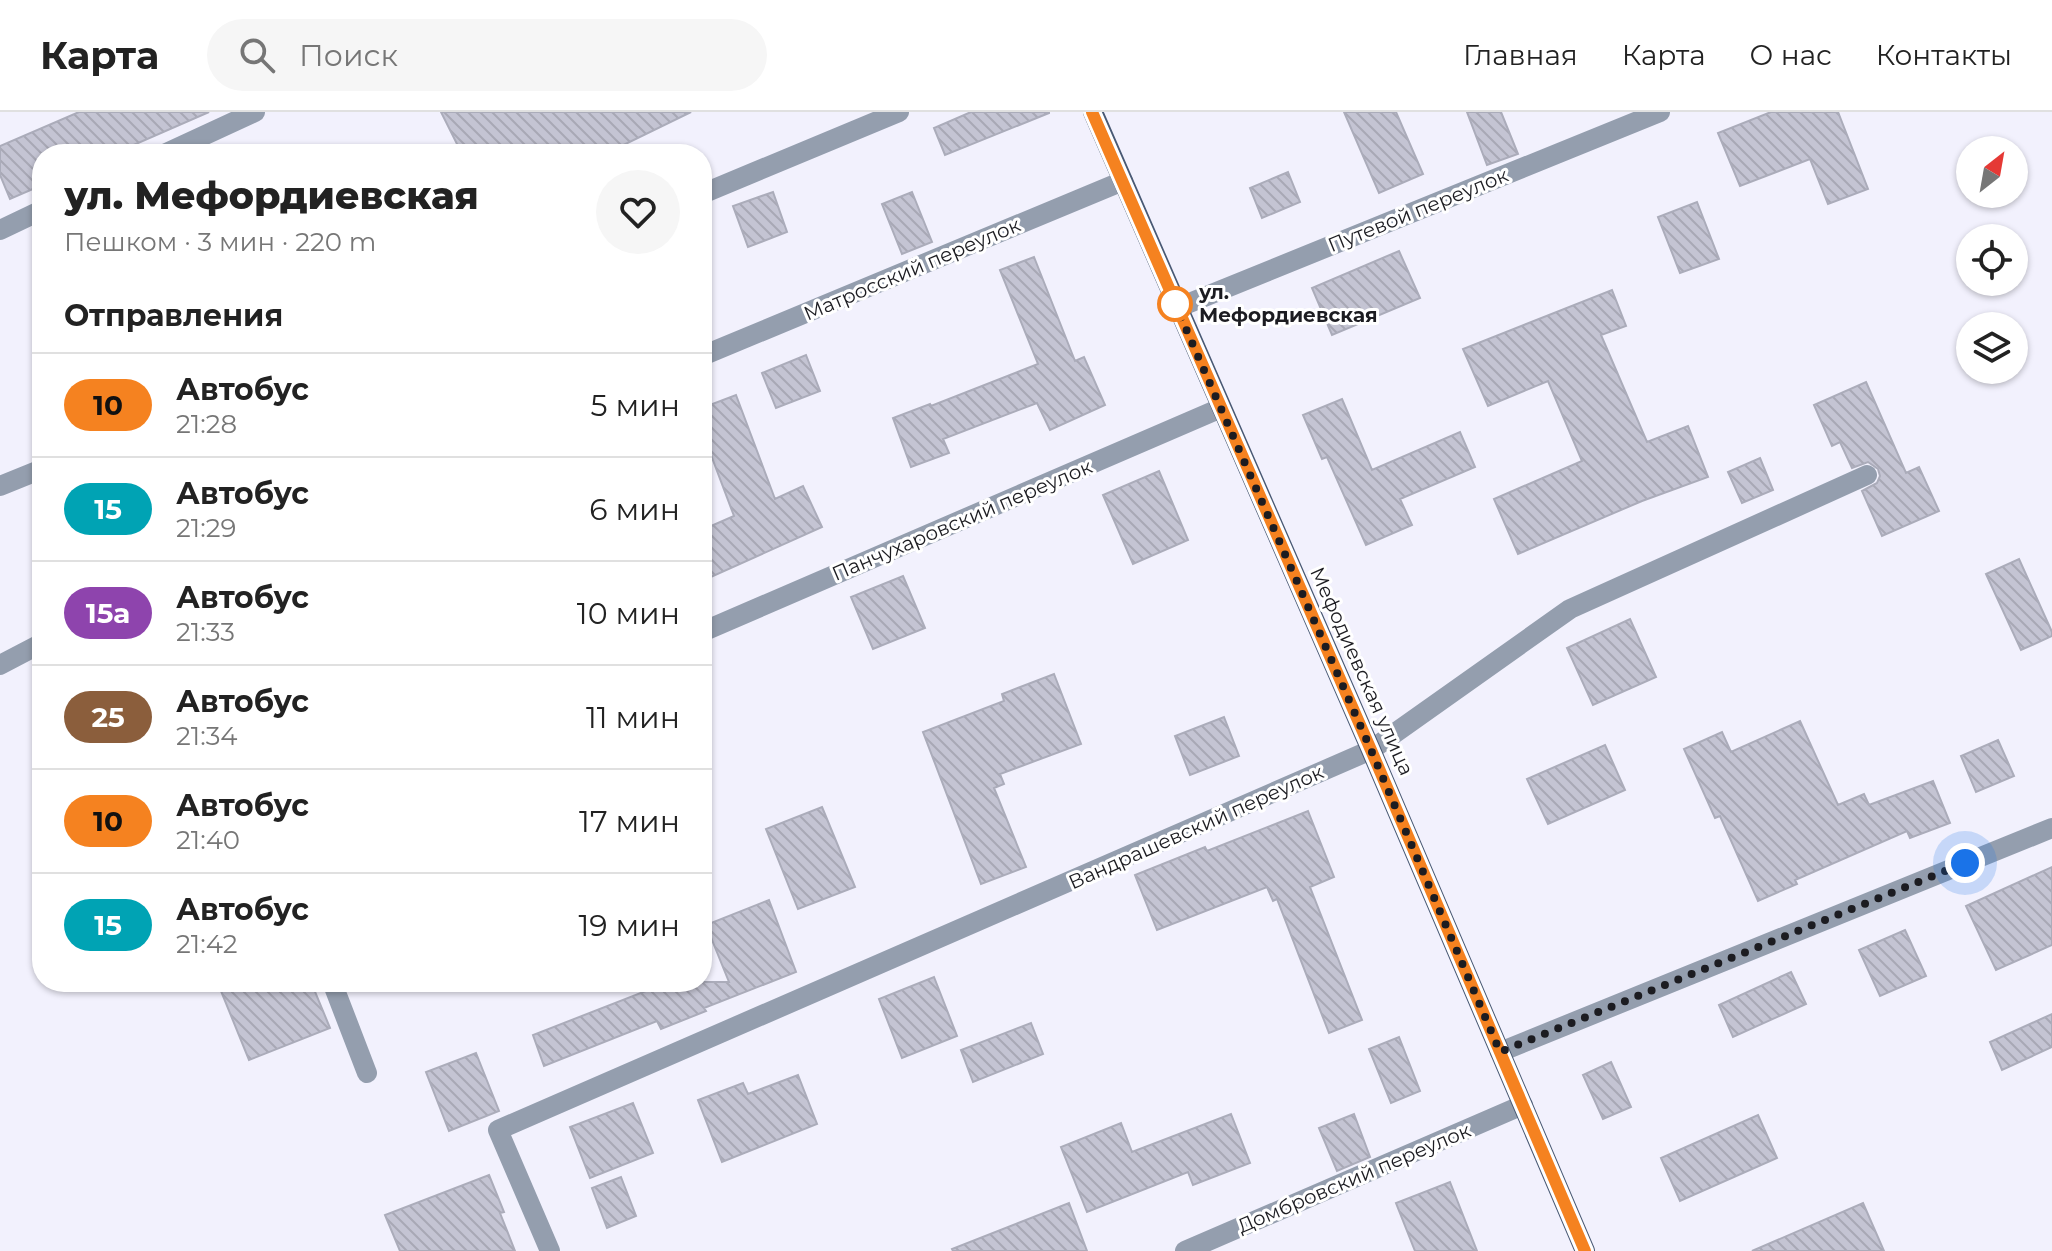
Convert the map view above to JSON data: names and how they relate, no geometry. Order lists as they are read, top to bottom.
{
  "streets": {
    "main road": ["Мефодиевская улица"],
    "street": [
      "Путевой переулок",
      "Матросский переулок",
      "Панчухаровский переулок",
      "Вандрашевский переулок",
      "Домбровский переулок"
    ]
  },
  "crossings": [
    ["Путевой переулок", "Мефодиевская улица"],
    ["Матросский переулок", "Мефодиевская улица"],
    ["Панчухаровский переулок", "Мефодиевская улица"],
    ["Мефодиевская улица", "Вандрашевский переулок"],
    ["Мефодиевская улица", "Домбровский переулок"]
  ],
  "places": ["ул. Мефордиевская"],
  "lines": ["bus line 10"],
  "north": "top right",
  "page": {
    "header": "Карта",
    "search": "Поиск",
    "nav": [
      "Главная",
      "Карта",
      "О нас",
      "Контакты"
    ],
    "heading": [
      ["ул. Мефордиевская", "Пешком · 3 мин · 220 m"],
      "Отправления"
    ],
    "list": [
      {
        "mark": "10",
        "name": "Автобус",
        "note": "21:28",
        "value": "5 мин"
      },
      {
        "mark": "15",
        "name": "Автобус",
        "note": "21:29",
        "value": "6 мин"
      },
      {
        "mark": "15а",
        "name": "Автобус",
        "note": "21:33",
        "value": "10 мин"
      },
      {
        "mark": "25",
        "name": "Автобус",
        "note": "21:34",
        "value": "11 мин"
      },
      {
        "mark": "10",
        "name": "Автобус",
        "note": "21:40",
        "value": "17 мин"
      },
      {
        "mark": "15",
        "name": "Автобус",
        "note": "21:42",
        "value": "19 мин"
      }
    ]
  }
}
